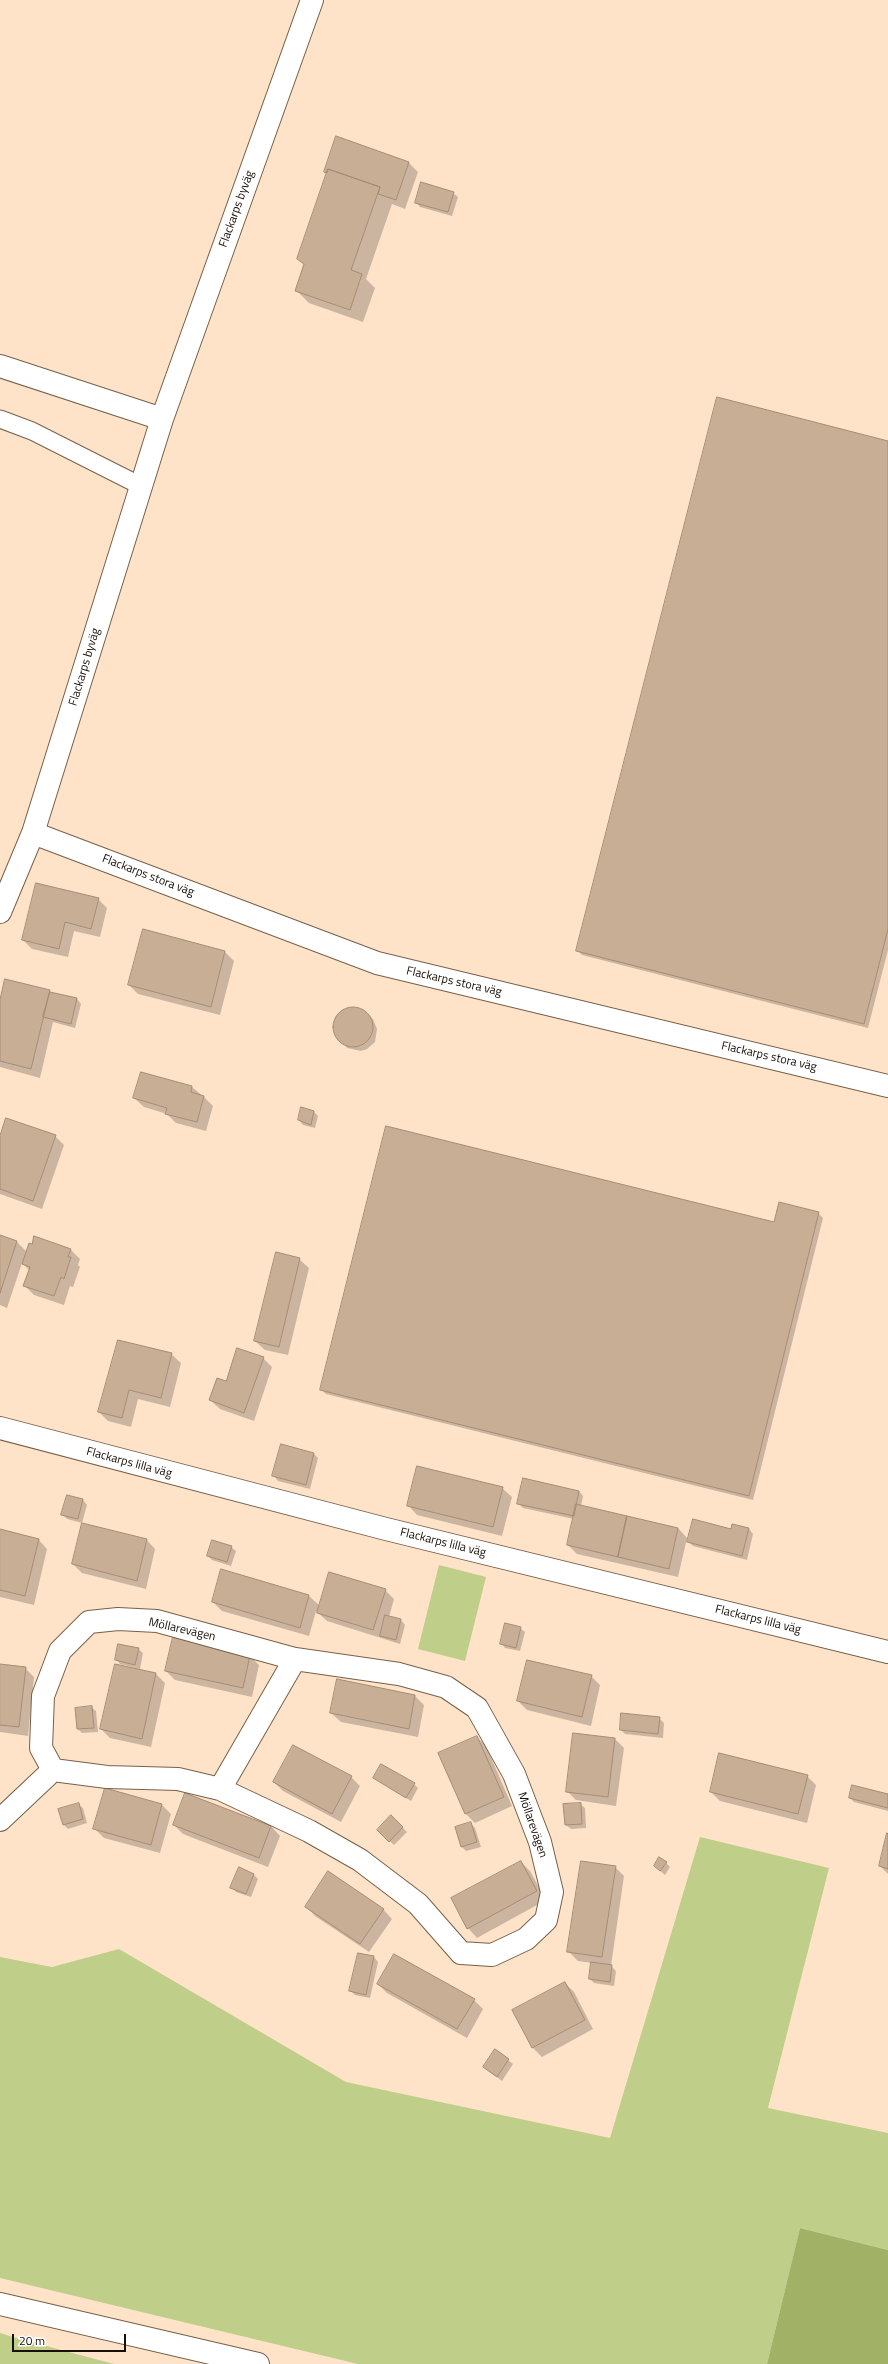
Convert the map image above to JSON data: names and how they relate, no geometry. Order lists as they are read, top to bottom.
{
  "streets": {
    "street": [
      "Flackarps byväg",
      "Flackarps stora väg",
      "Flackarps lilla väg",
      "Möllarevägen"
    ]
  },
  "crossings": [
    ["Flackarps byväg", "Flackarps stora väg"]
  ],
  "scale_bar": "20 m"
}
